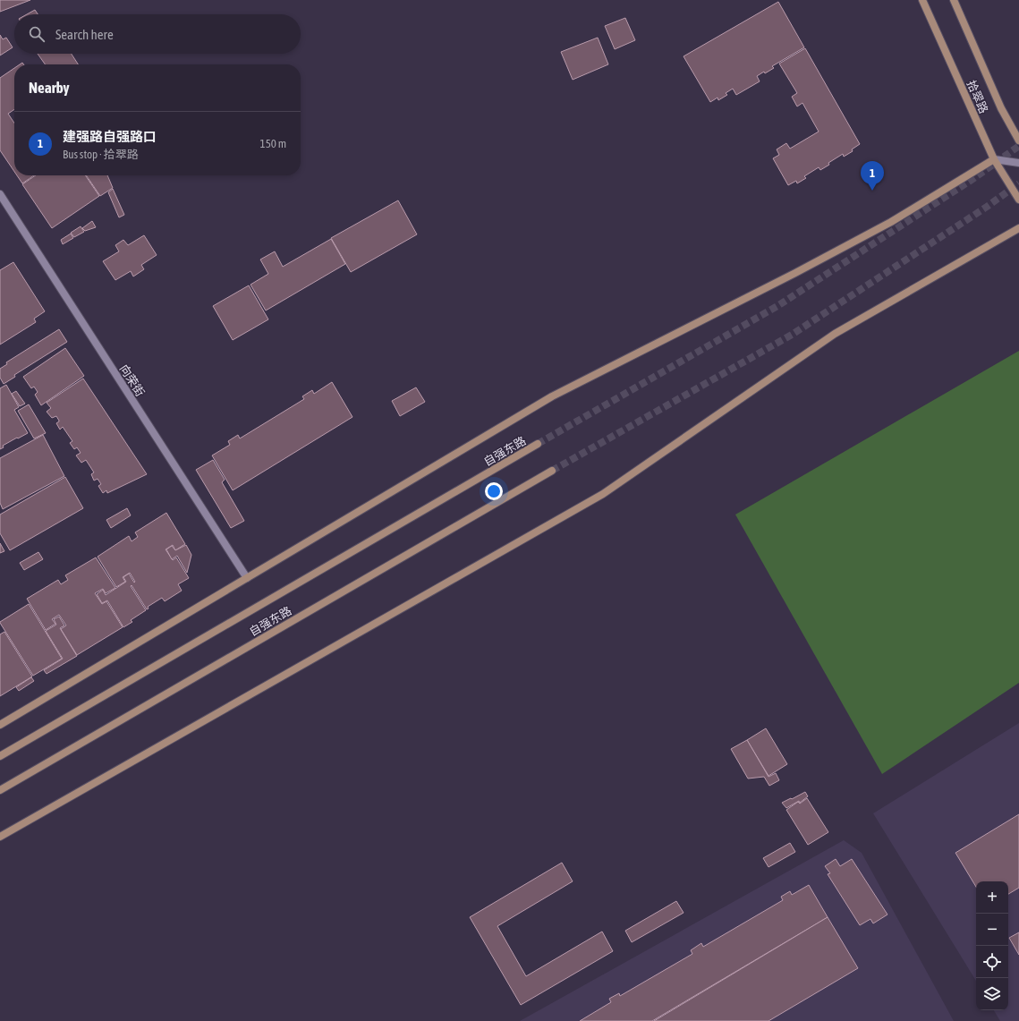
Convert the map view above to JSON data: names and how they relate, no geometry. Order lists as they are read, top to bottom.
{
  "streets": {
    "main road": ["拾翠路", "自强东路"],
    "street": ["向荣街"]
  },
  "page": {
    "search": "Search here",
    "heading": "Nearby",
    "list": [
      {
        "mark": "1",
        "name": "建强路自强路口",
        "note": "Bus stop · 拾翠路",
        "value": "150 m"
      }
    ],
    "pins": "1",
    "map_buttons": ["+", "−"]
  }
}
